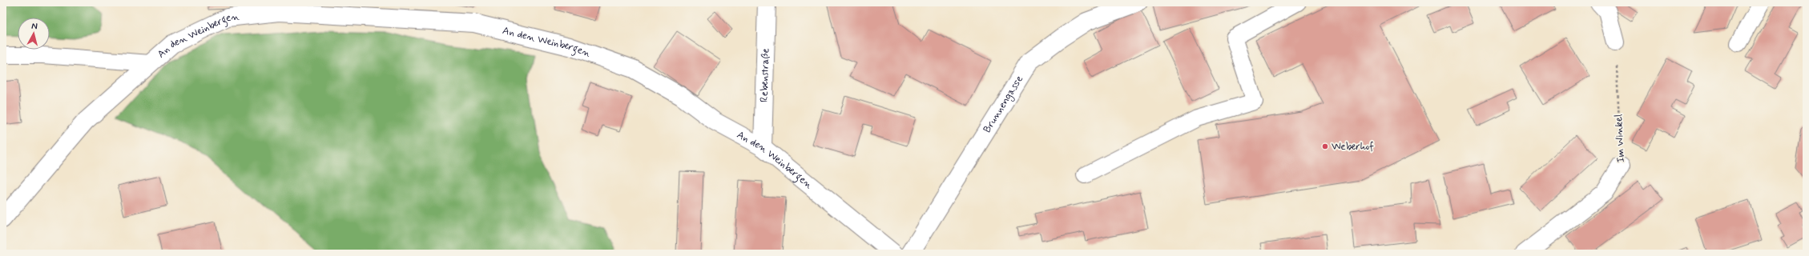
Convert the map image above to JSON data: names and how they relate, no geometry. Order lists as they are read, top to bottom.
{
  "streets": {
    "street": [
      "An den Weinbergen",
      "Rebenstraße",
      "Brunnengasse",
      "Im Winkel"
    ]
  },
  "crossings": [
    ["An den Weinbergen", "Rebenstraße"]
  ],
  "places": ["Weberhof"],
  "north": "top"
}
